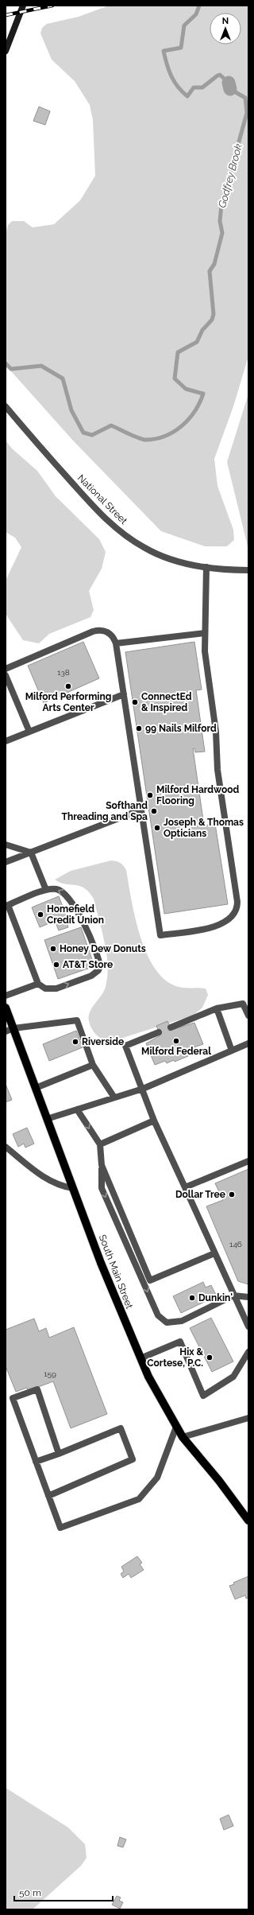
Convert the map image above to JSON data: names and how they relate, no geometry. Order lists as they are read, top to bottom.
{
  "streets": {
    "main road": ["South Main Street"],
    "street": ["National Street"]
  },
  "water": ["Godfrey Brook"],
  "places": [
    "Milford Performing Arts Center",
    "ConnectEd & Inspired",
    "99 Nails Milford",
    "Milford Hardwood Flooring",
    "Softhand Threading and Spa",
    "Joseph & Thomas Opticians",
    "Homefield Credit Union",
    "Honey Dew Donuts",
    "AT&T Store",
    "Milford Federal",
    "Riverside",
    "Dollar Tree",
    "Dunkin'",
    "Hix & Cortese, P.C."
  ],
  "house_numbers": ["138", "146", "159"],
  "scale_bar": "50 m",
  "north": "top"
}
